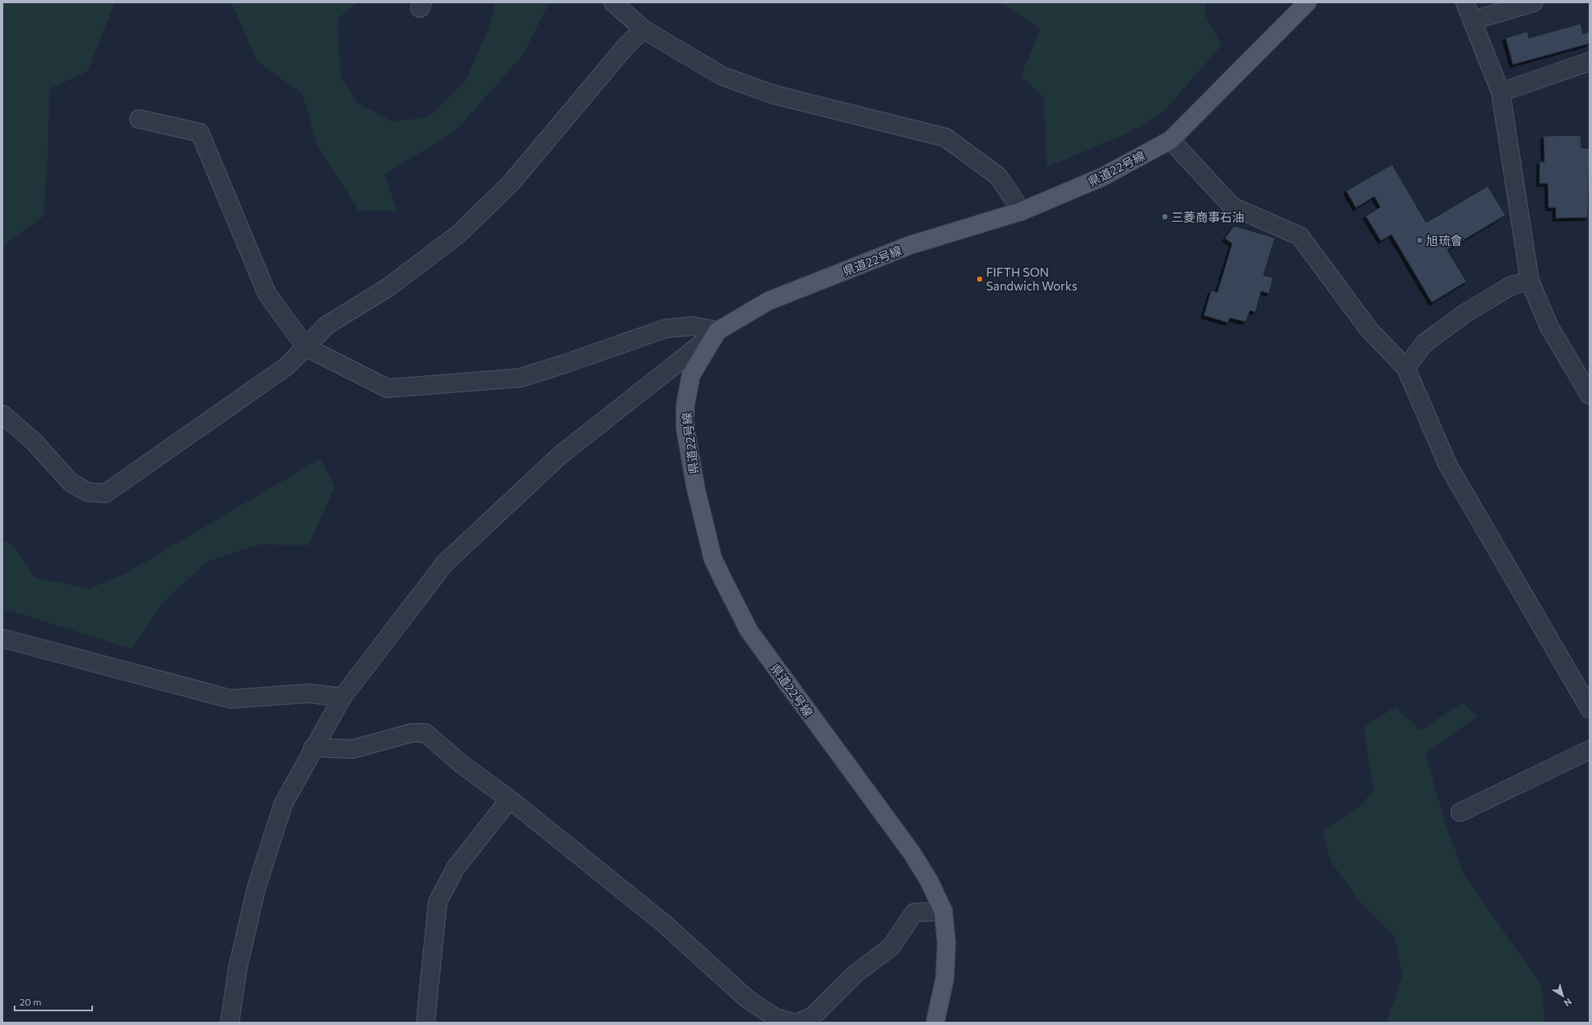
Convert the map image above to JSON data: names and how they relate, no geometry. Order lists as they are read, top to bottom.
{
  "streets": {
    "main road": ["県道22号線"]
  },
  "places": ["三菱商事石油", "旭琉會", "FIFTH SON Sandwich Works"],
  "scale_bar": "20 m",
  "north": "bottom right"
}
